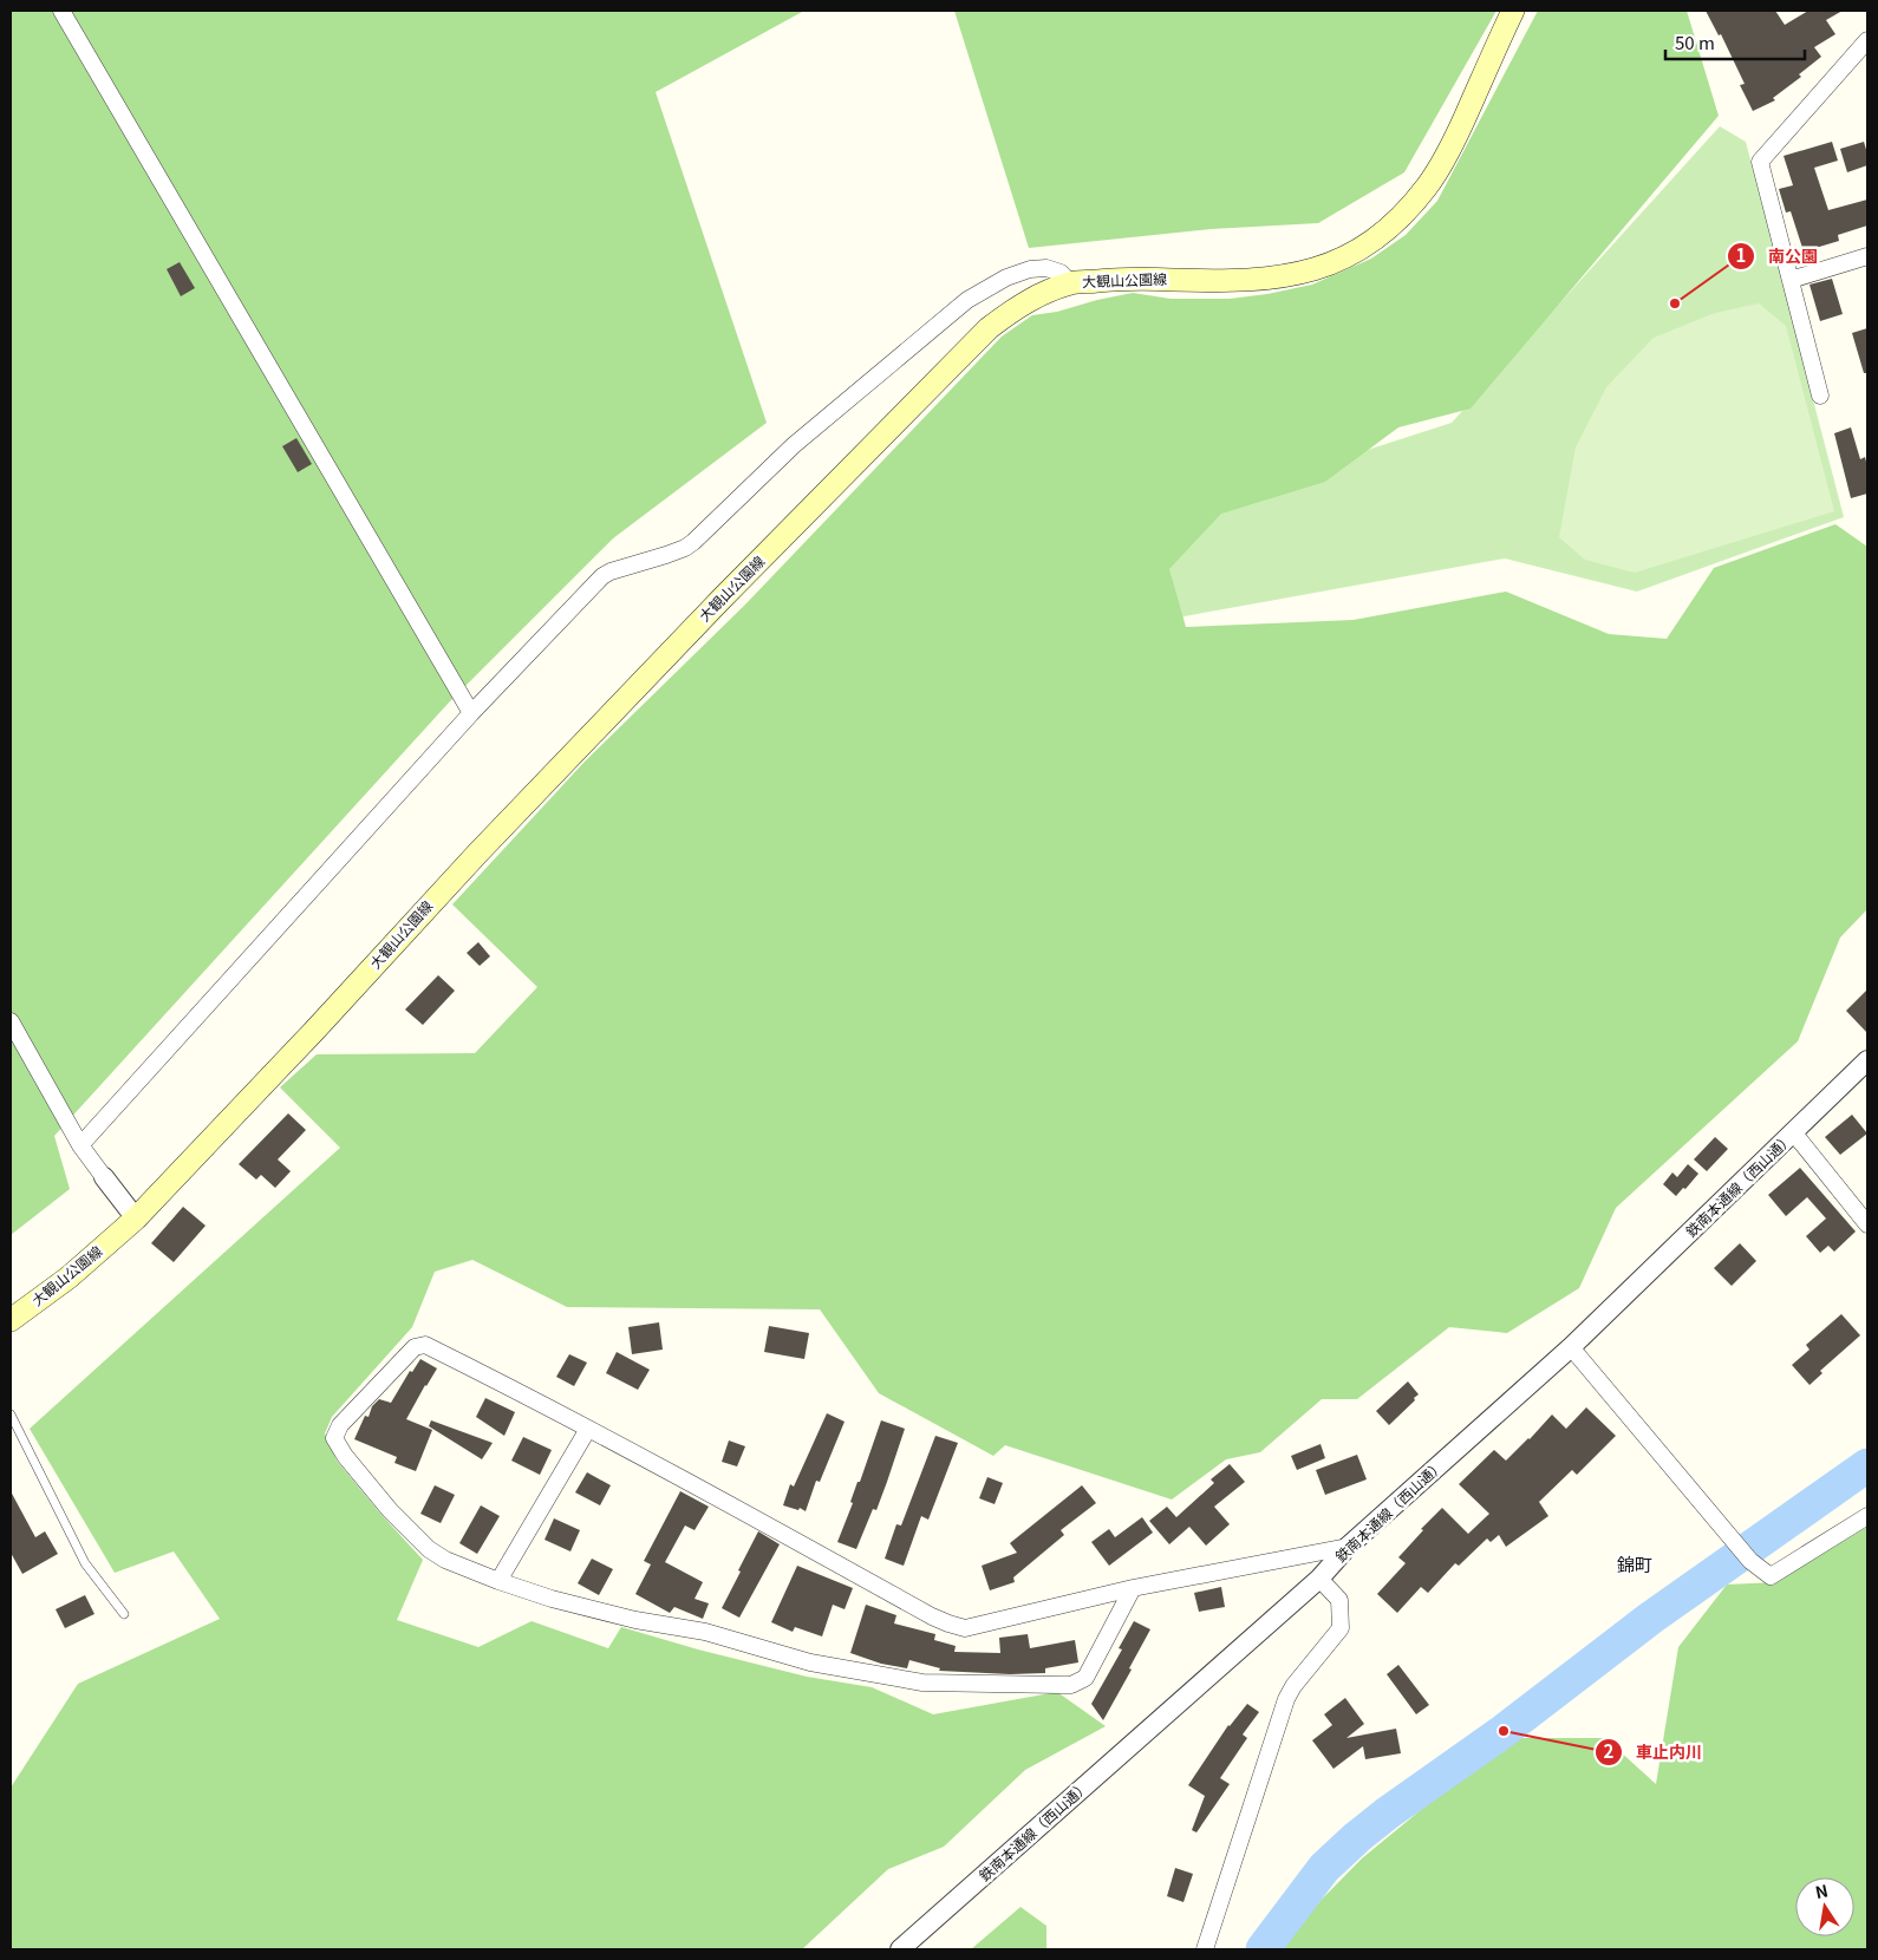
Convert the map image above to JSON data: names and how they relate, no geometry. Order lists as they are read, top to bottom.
{
  "streets": {
    "main road": ["大観山公園線"],
    "street": ["鉄南本通線（西山通）"]
  },
  "districts": ["錦町"],
  "places": ["南公園", "車止内川"],
  "scale_bar": "50 m",
  "north": "top"
}
